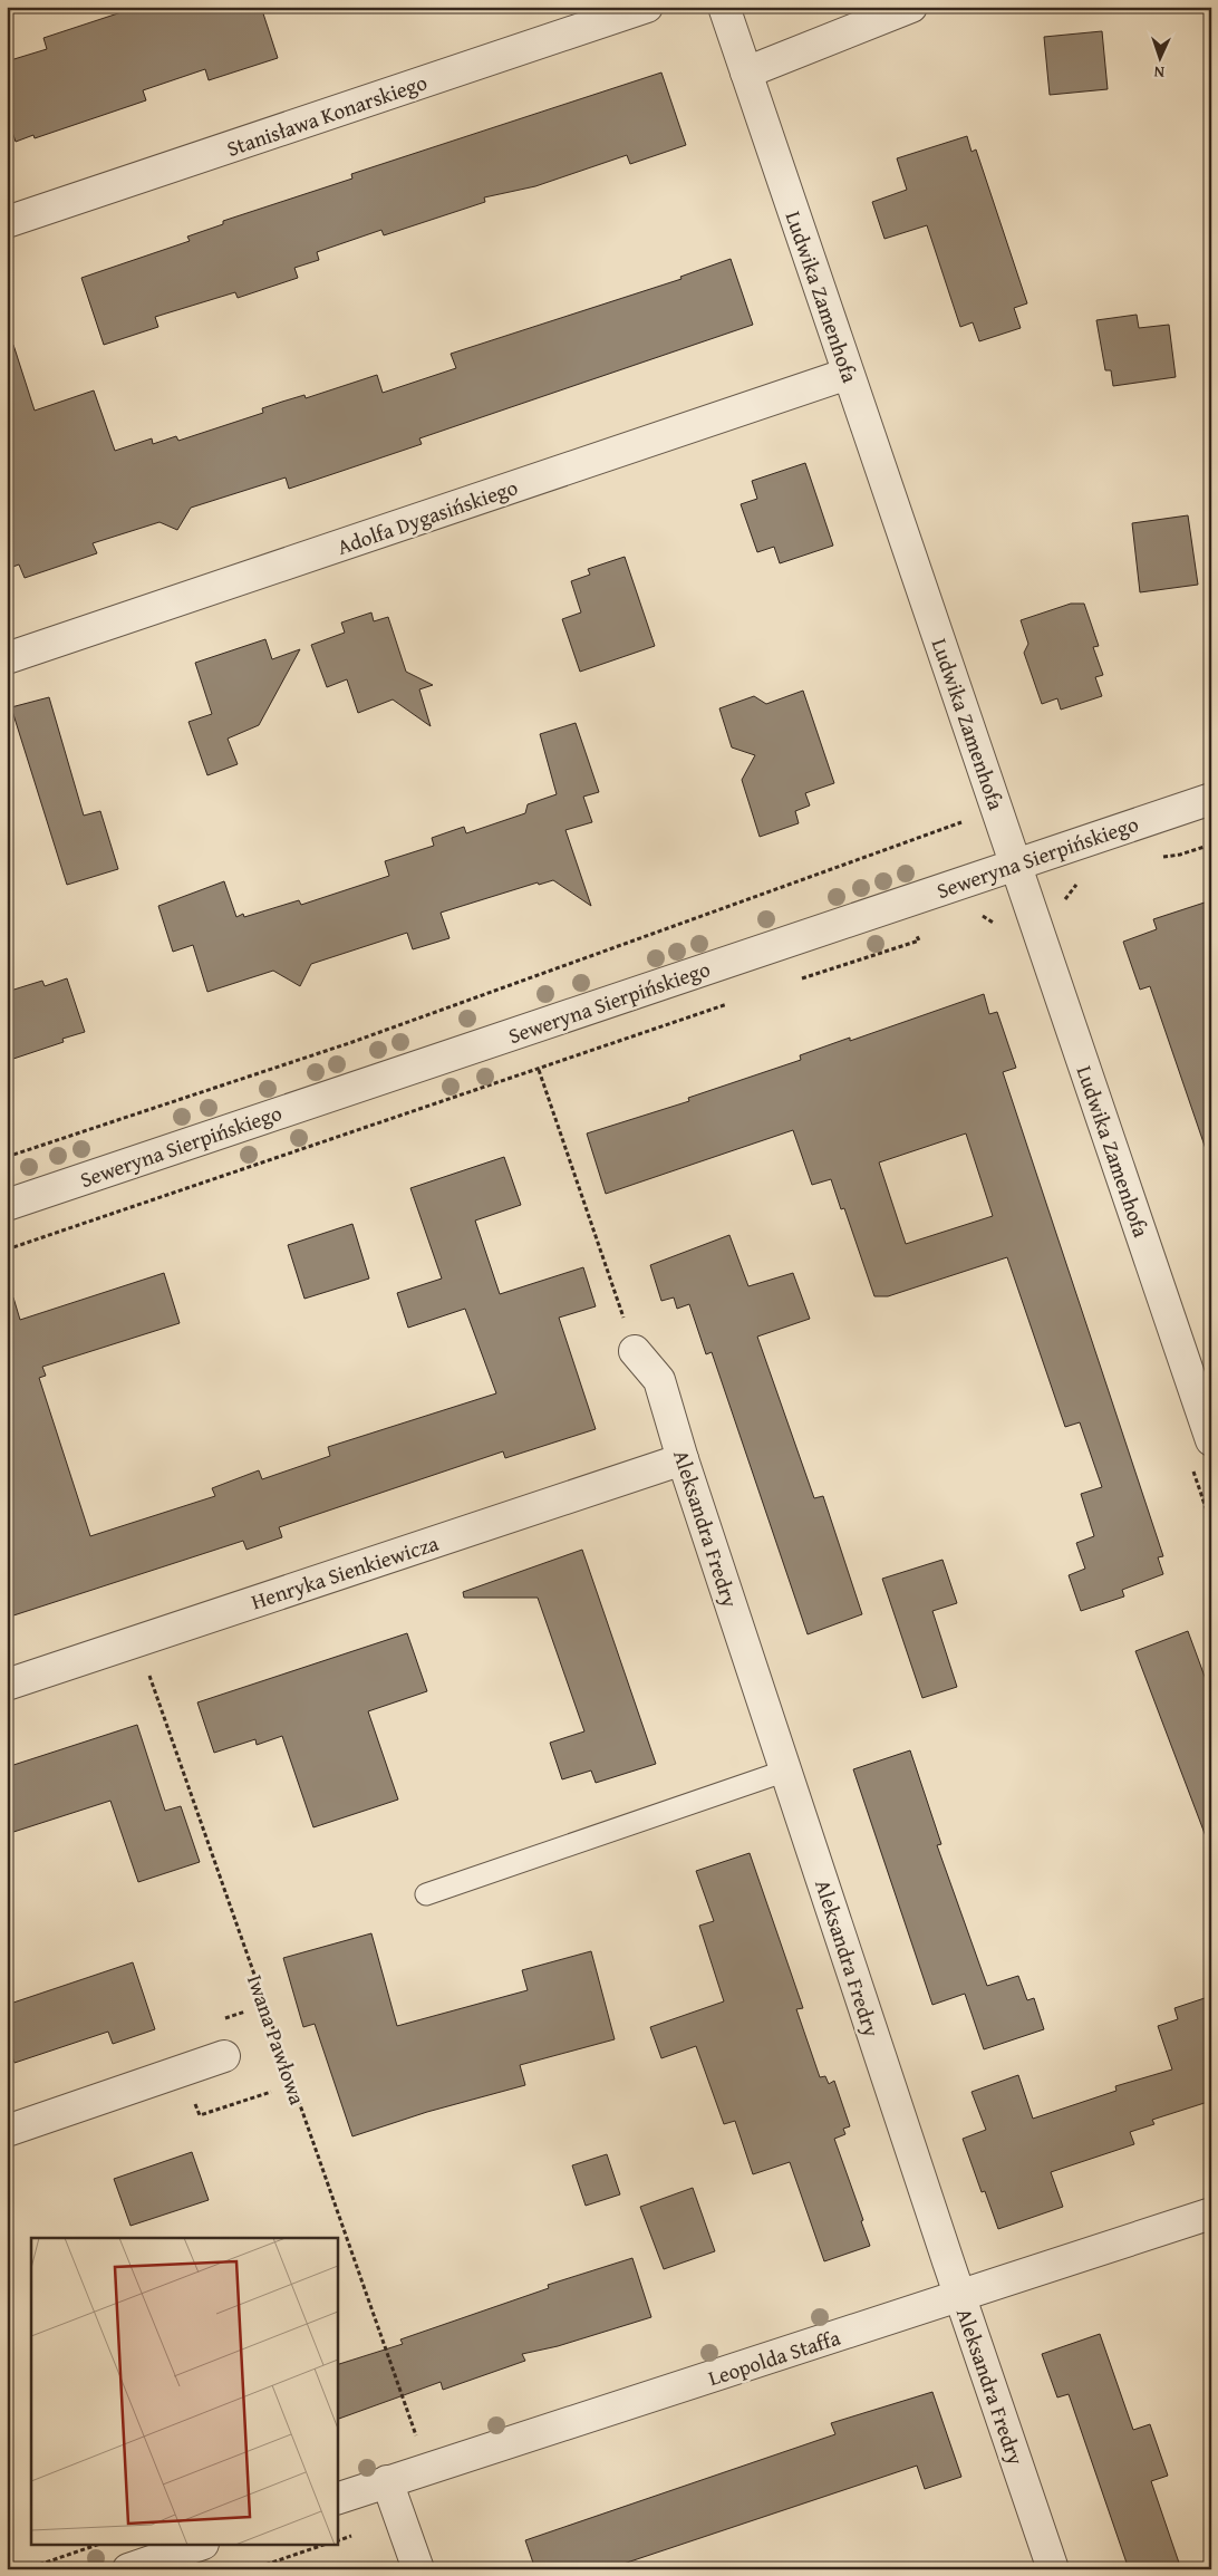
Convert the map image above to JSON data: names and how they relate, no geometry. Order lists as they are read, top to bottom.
{
  "streets": {
    "street": [
      "Stanisława Konarskiego",
      "Ludwika Zamenhofa",
      "Adolfa Dygasińskiego",
      "Seweryna Sierpińskiego",
      "Aleksandra Fredry",
      "Henryka Sienkiewicza",
      "Leopolda Staffa"
    ],
    "path": ["Iwana Pawłowa"]
  },
  "crossings": [
    ["Ludwika Zamenhofa", "Adolfa Dygasińskiego"],
    ["Ludwika Zamenhofa", "Seweryna Sierpińskiego"],
    ["Aleksandra Fredry", "Henryka Sienkiewicza"],
    ["Aleksandra Fredry", "Leopolda Staffa"],
    ["Henryka Sienkiewicza", "Iwana Pawłowa"]
  ],
  "north": "bottom"
}
